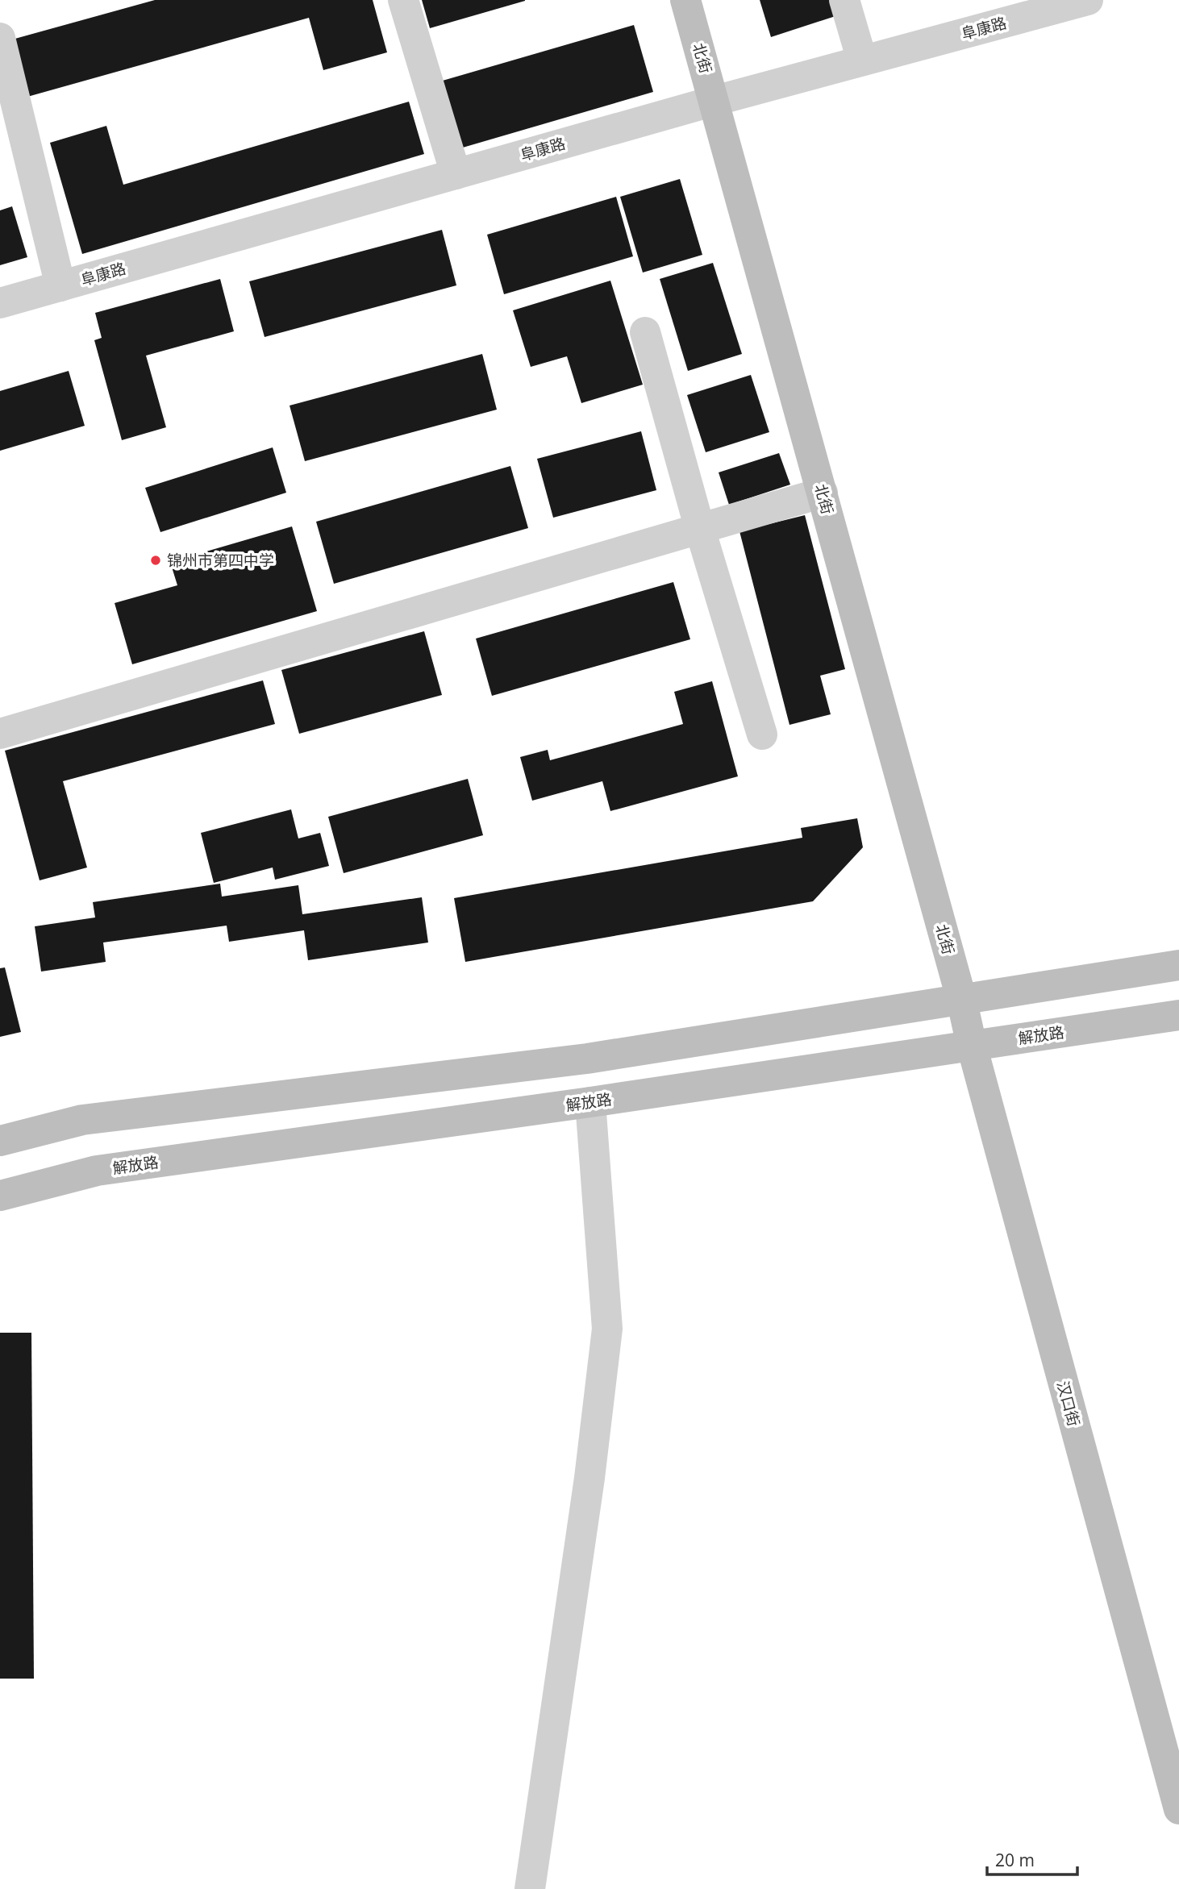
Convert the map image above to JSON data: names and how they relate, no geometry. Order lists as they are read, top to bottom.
{
  "streets": {
    "main road": ["北街", "解放路", "汉口街"],
    "street": ["阜康路"]
  },
  "crossings": [
    ["阜康路", "北街"],
    ["北街", "汉口街"],
    ["解放路", "汉口街"]
  ],
  "places": ["锦州市第四中学"],
  "scale_bar": "20 m"
}
